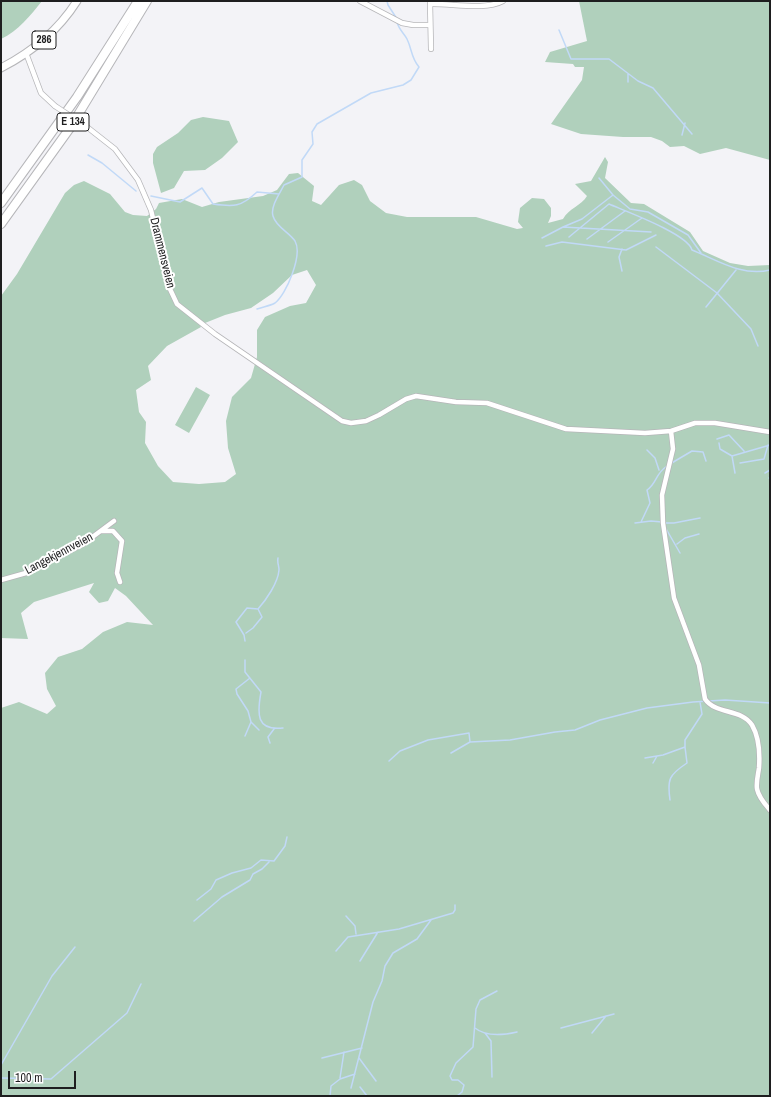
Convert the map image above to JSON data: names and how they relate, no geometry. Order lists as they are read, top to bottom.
{
  "streets": {
    "highway": ["E 134"],
    "main road": ["286"],
    "street": ["Drammensveien", "Langekjennveien"]
  },
  "crossings": [
    ["286", "Drammensveien"]
  ],
  "scale_bar": "100 m"
}
